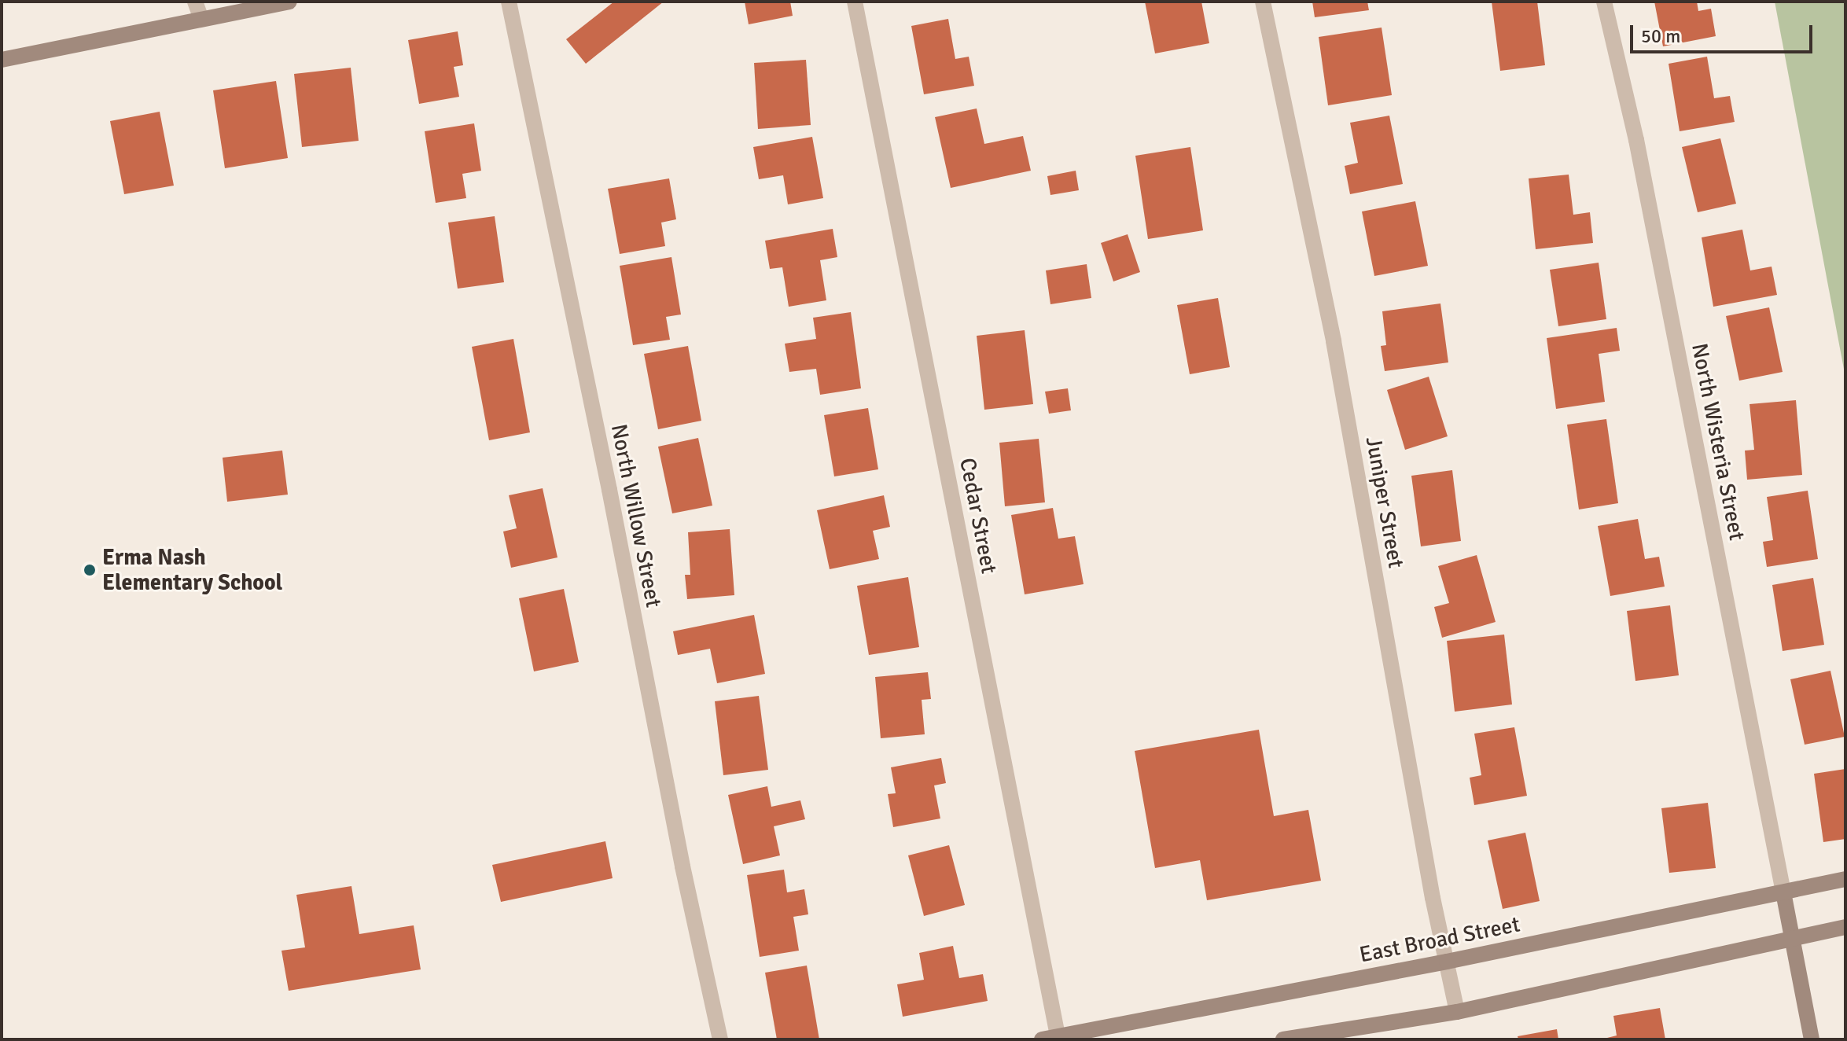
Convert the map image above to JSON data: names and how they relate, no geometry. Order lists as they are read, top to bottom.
{
  "streets": {
    "main road": ["East Broad Street"],
    "street": [
      "North Wisteria Street",
      "Juniper Street",
      "North Willow Street",
      "Cedar Street"
    ]
  },
  "crossings": [
    ["North Wisteria Street", "East Broad Street"],
    ["Juniper Street", "East Broad Street"],
    ["Cedar Street", "East Broad Street"]
  ],
  "places": ["Erma Nash Elementary School"],
  "scale_bar": "50 m"
}
